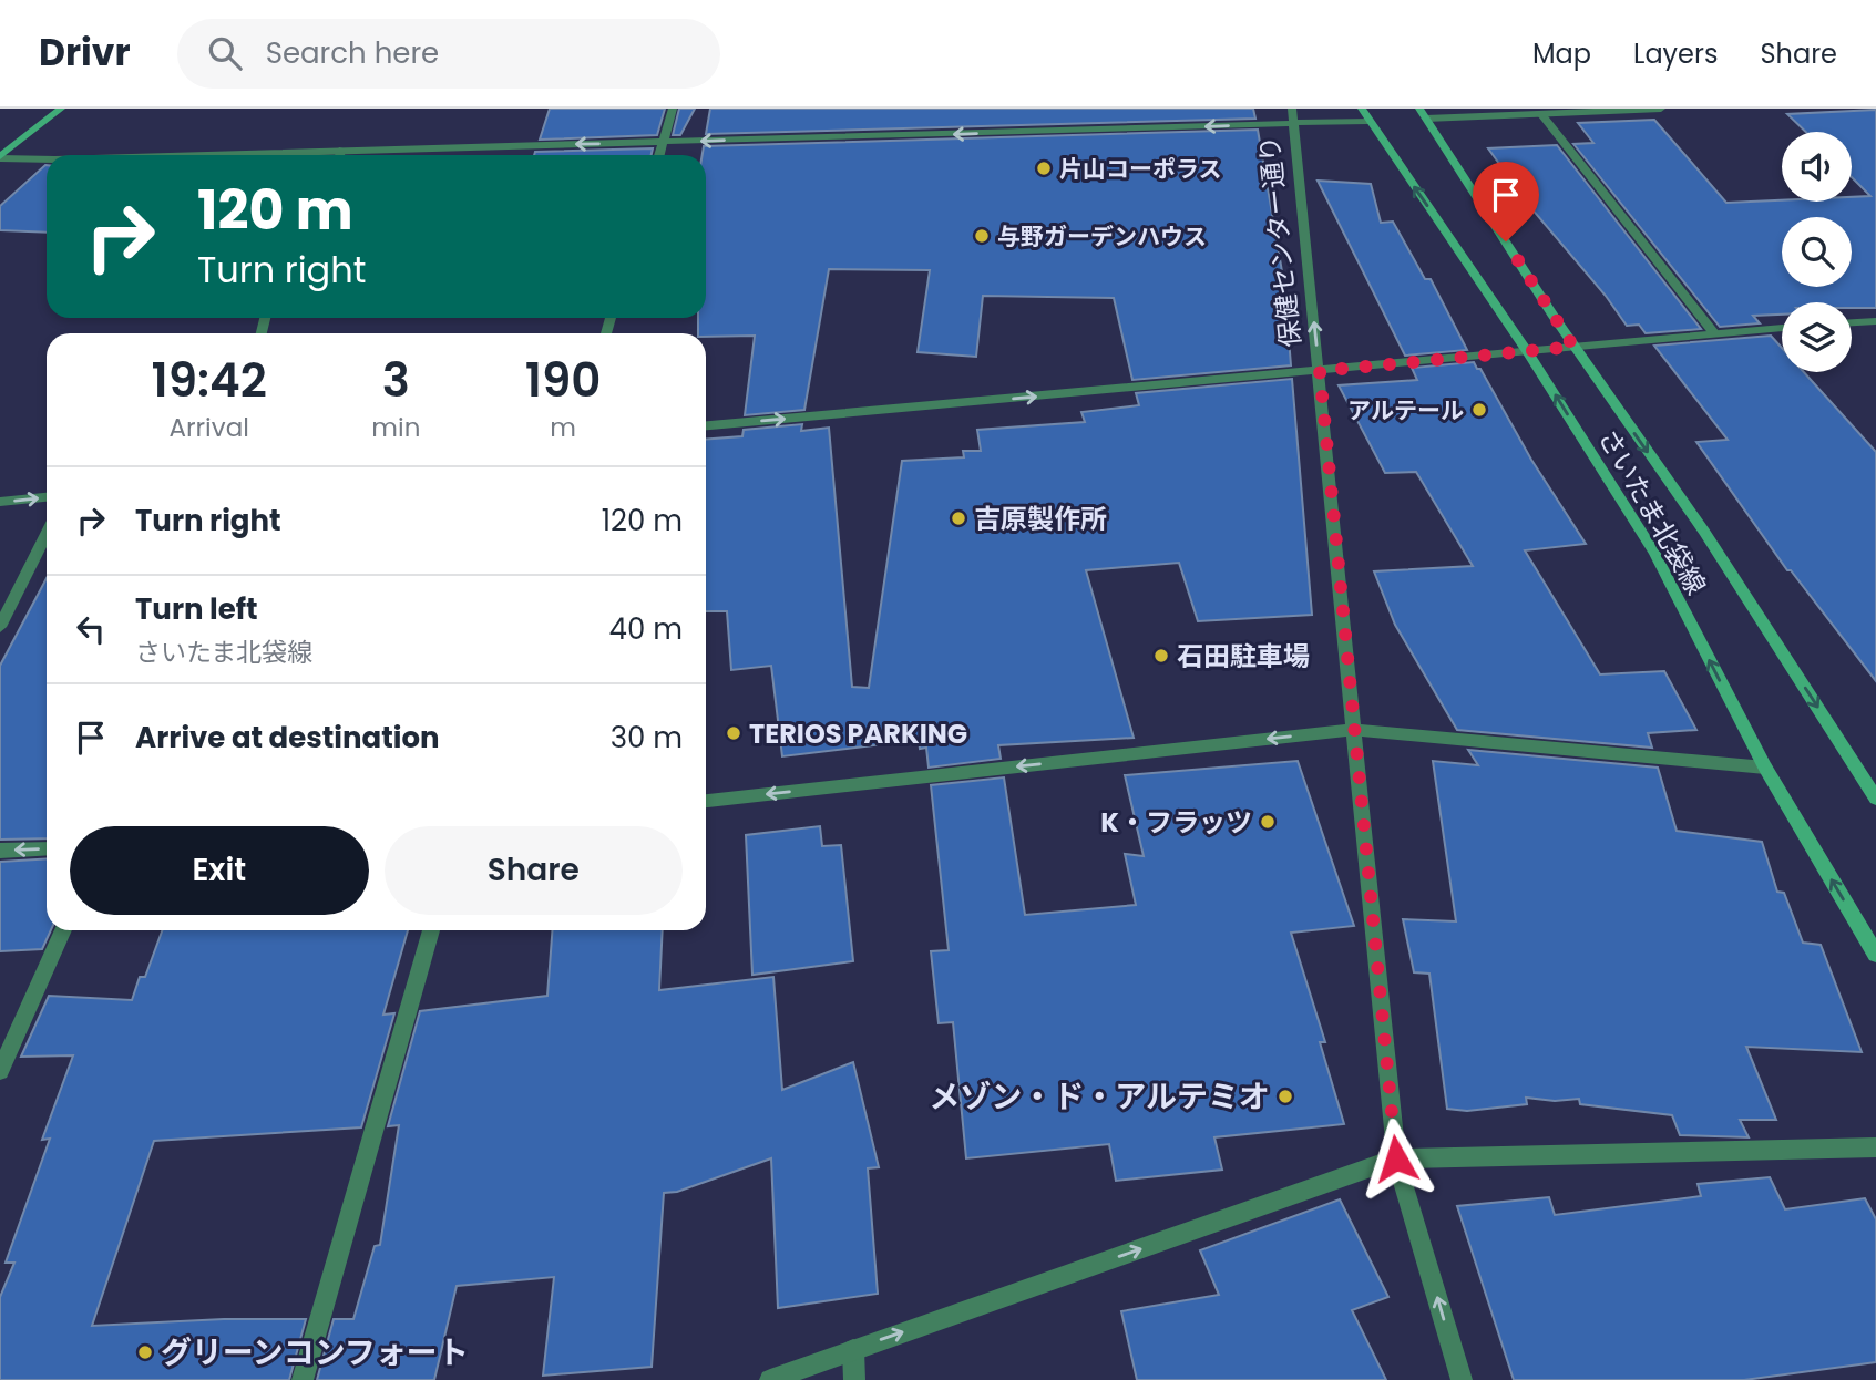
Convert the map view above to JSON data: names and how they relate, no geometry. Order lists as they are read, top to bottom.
{
  "streets": {
    "main road": ["さいたま北袋線"],
    "street": ["保健センター通り"]
  },
  "one_way": ["保健センター通り"],
  "places": [
    "片山コーポラス",
    "与野ガーデンハウス",
    "アルテール",
    "吉原製作所",
    "石田駐車場",
    "TERIOS PARKING",
    "K・フラッツ",
    "メゾン・ド・アルテミオ",
    "グリーンコンフォート"
  ],
  "page": {
    "header": "Drivr",
    "search": "Search here",
    "nav": ["Map", "Layers", "Share"],
    "turn": ["120 m", "Turn right"],
    "eta": [
      "19:42",
      "Arrival",
      "3",
      "min",
      "190",
      "m"
    ],
    "list": [
      {
        "name": "Turn right",
        "value": "120 m"
      },
      {
        "name": "Turn left",
        "note": "さいたま北袋線",
        "value": "40 m"
      },
      {
        "name": "Arrive at destination",
        "value": "30 m"
      }
    ],
    "buttons": ["Exit", "Share"]
  }
}
